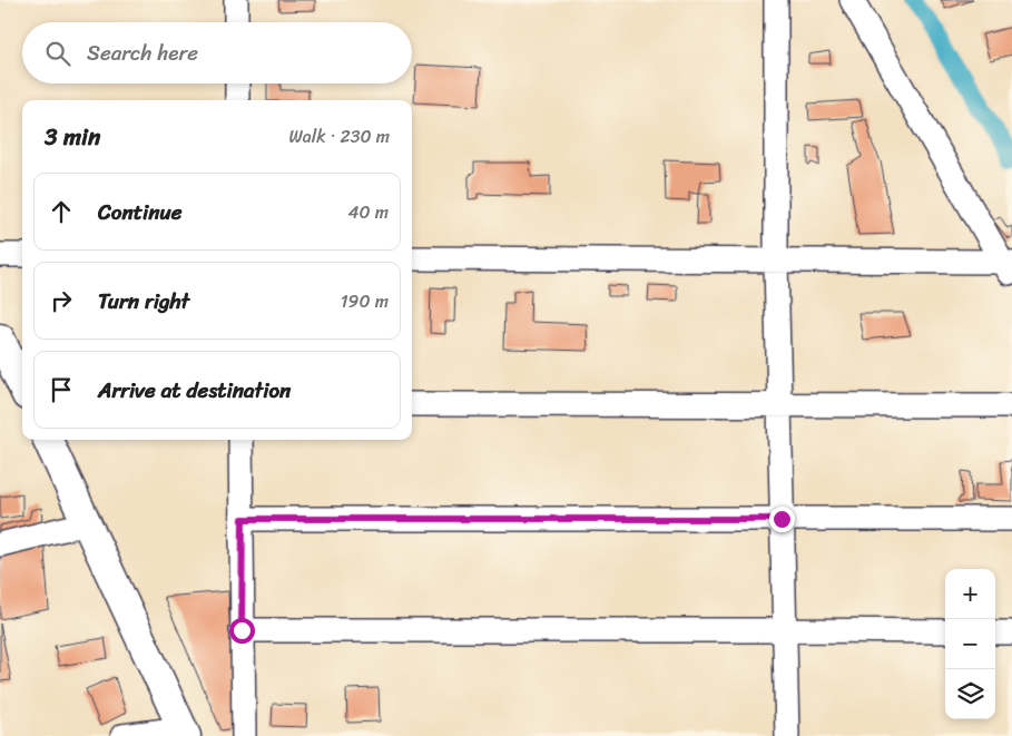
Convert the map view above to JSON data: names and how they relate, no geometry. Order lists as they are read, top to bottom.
{
  "page": {
    "search": "Search here",
    "heading": ["3 min", "Walk · 230 m"],
    "list": [
      ["Continue", "40 m"],
      ["Turn right", "190 m"],
      "Arrive at destination"
    ],
    "map_buttons": ["+", "−"]
  }
}
